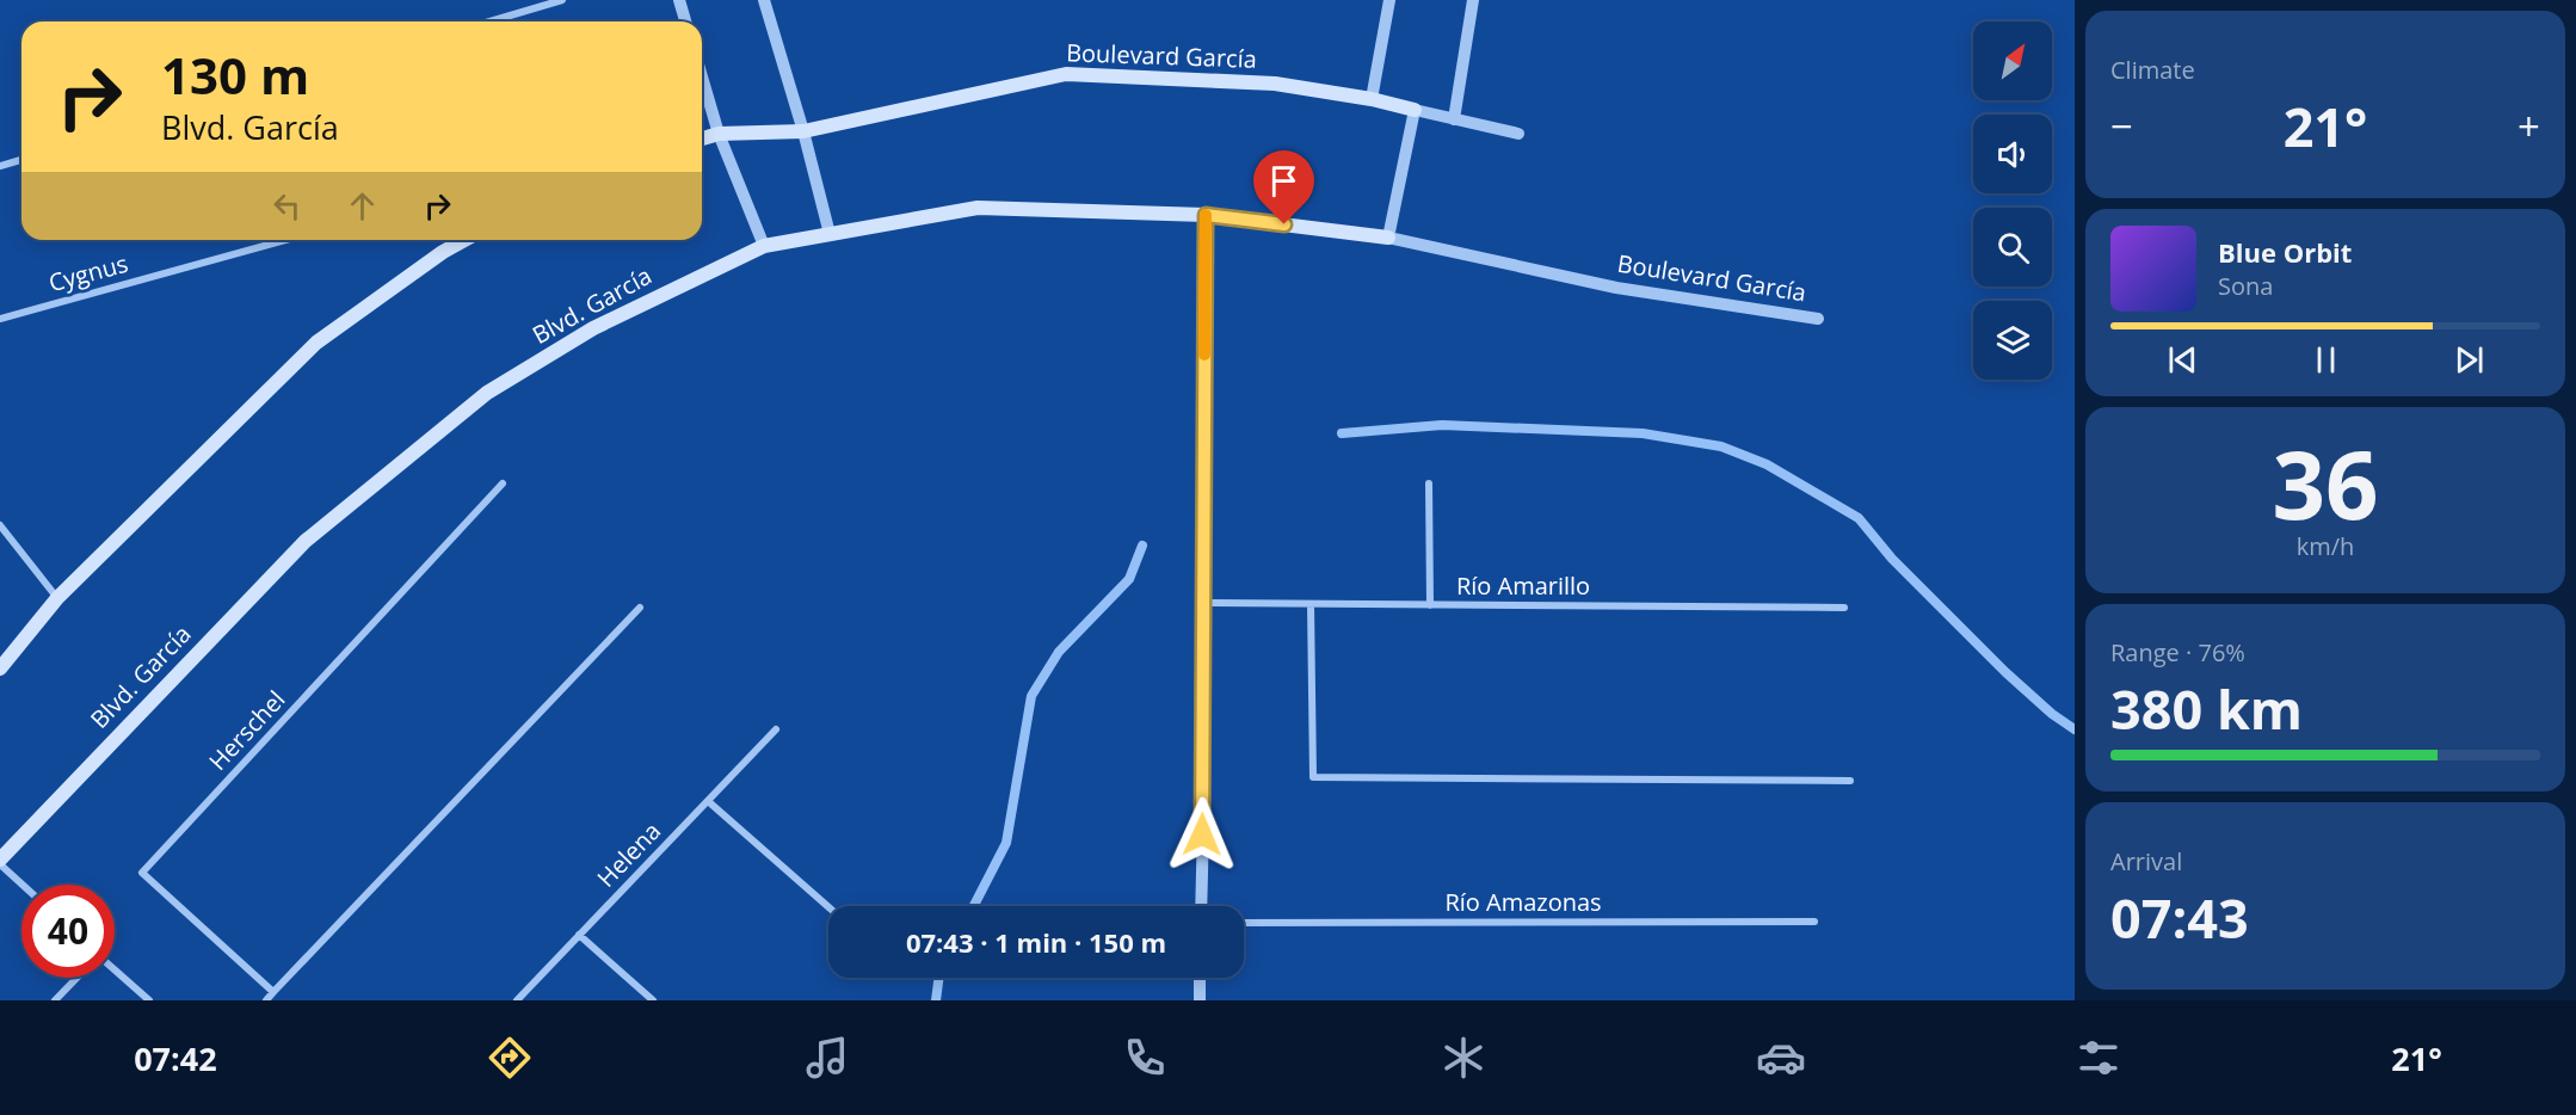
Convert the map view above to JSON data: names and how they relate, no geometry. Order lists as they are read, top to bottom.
{
  "streets": {
    "main road": ["Boulevard García", "Blvd. García"],
    "street": [
      "Cygnus",
      "Río Amarillo",
      "Herschel",
      "Helena",
      "Río Amazonas"
    ]
  },
  "crossings": [
    ["Boulevard García", "Blvd. García"]
  ],
  "north": "top right",
  "page": {
    "tile": [
      "Climate",
      ["36", "km/h"],
      ["Range · 76%", "380 km"],
      ["Arrival", "07:43"]
    ],
    "turn": ["130 m", "Blvd. García"],
    "heat": ["−", "21°", "+"],
    "song": ["Blue Orbit", "Sona"],
    "limit": "40",
    "trip": "07:43 · 1 min · 150 m",
    "tabs": ["07:42", "21°"]
  }
}
